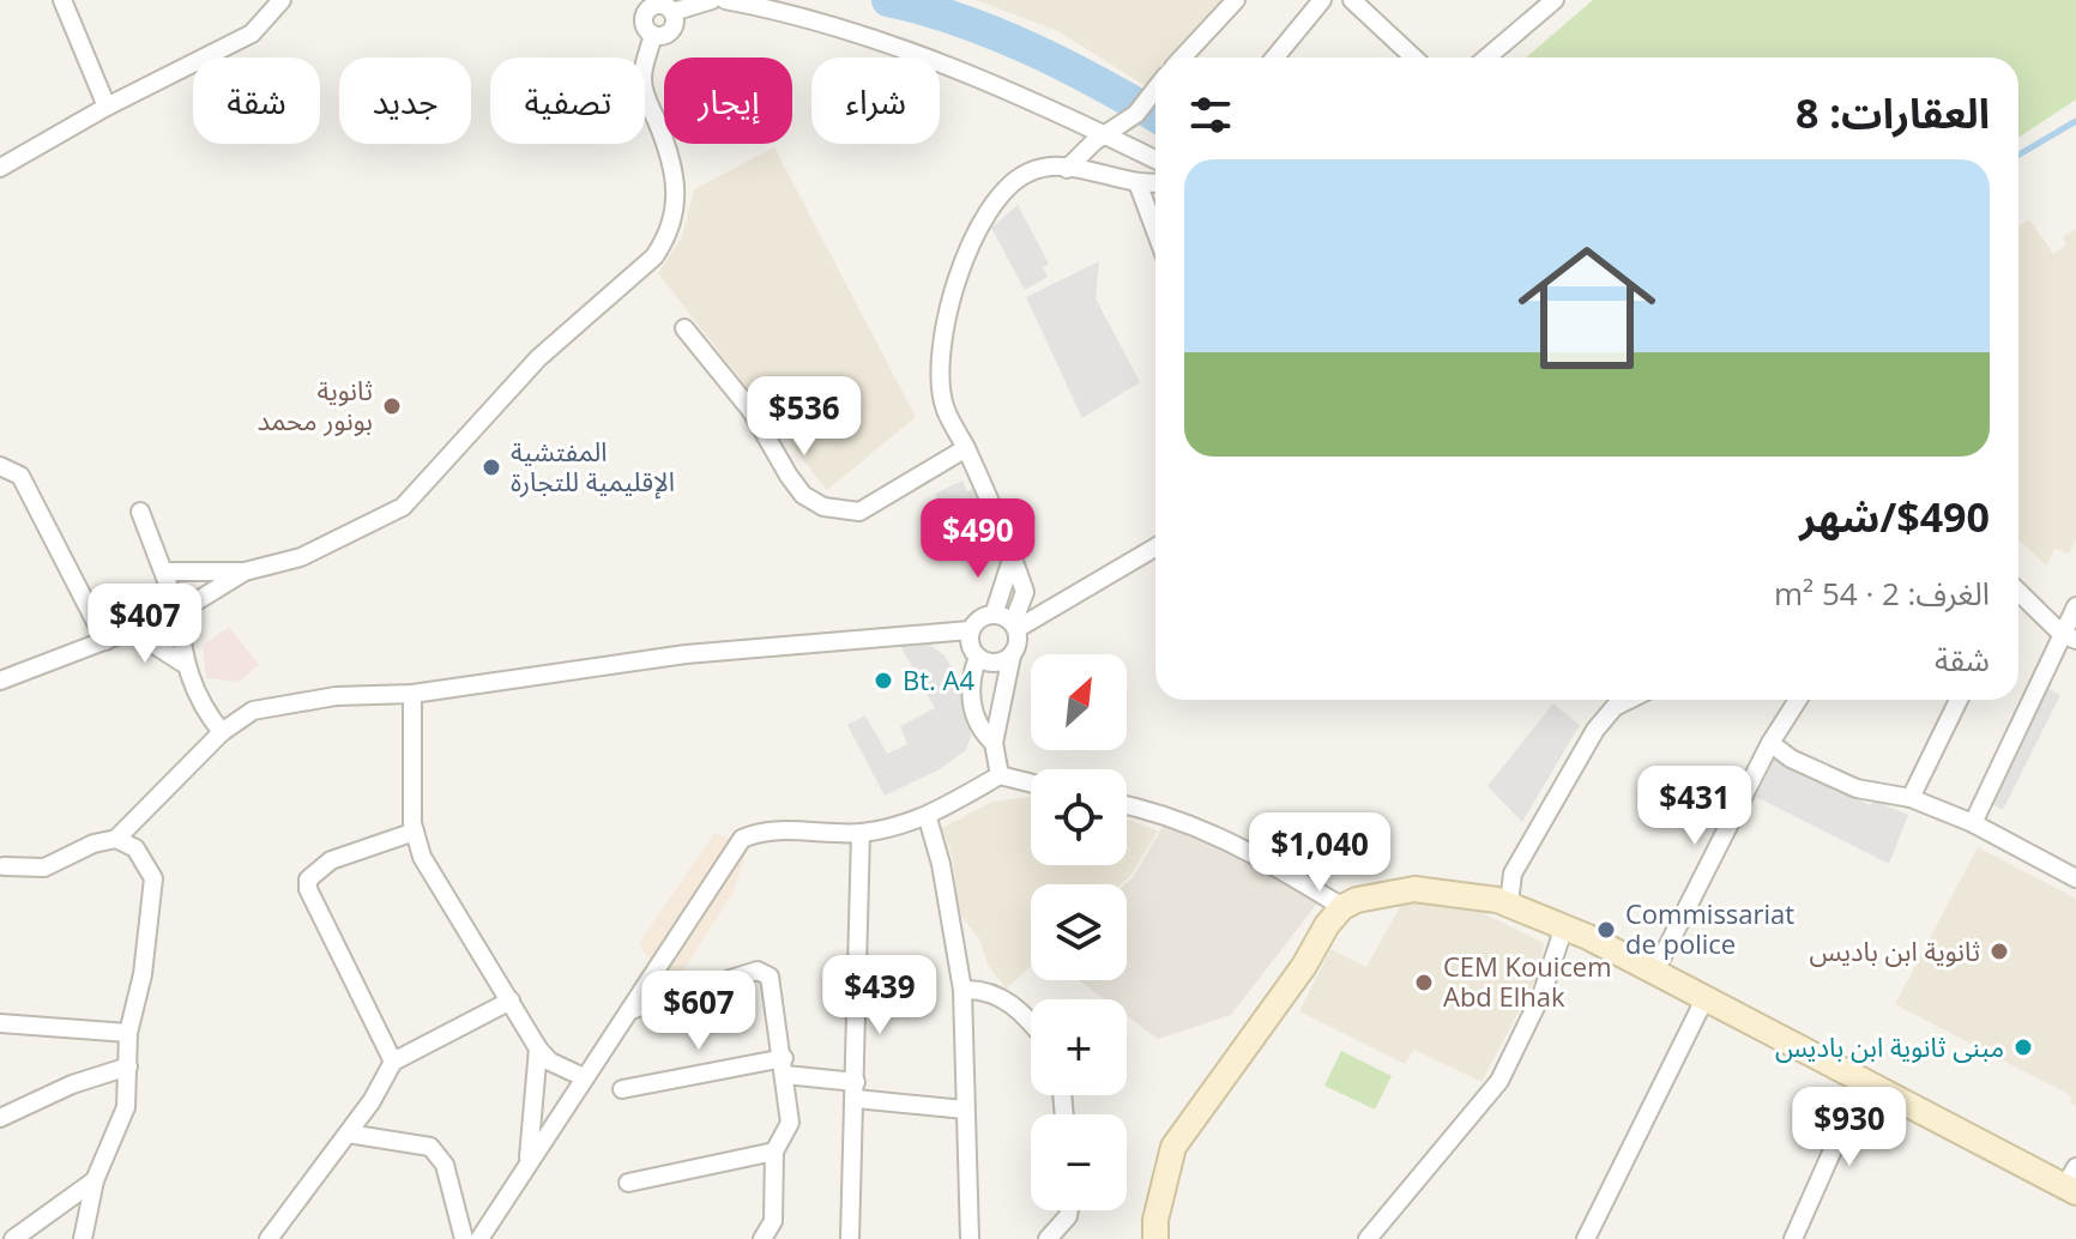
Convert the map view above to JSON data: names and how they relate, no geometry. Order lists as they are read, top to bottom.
{
  "places": [
    "ثانوية بونور محمد",
    "المفتشية الإقليمية للتجارة",
    "Bt. A4",
    "Commissariat de police",
    "ثانوية ابن باديس",
    "CEM Kouicem Abd Elhak",
    "مبنى ثانوية ابن باديس"
  ],
  "north": "top right",
  "page": {
    "chip": [
      "شراء",
      "إيجار",
      "تصفية",
      "جديد",
      "شقة"
    ],
    "heading": "العقارات: 8",
    "list": [
      {
        "name": "$490/شهر",
        "note": "الغرف: 2 · 54 m² · شقة"
      }
    ],
    "price": [
      "$536",
      "$490",
      "$407",
      "$431",
      "$1,040",
      "$439",
      "$607",
      "$930"
    ],
    "map_buttons": ["+", "−"]
  }
}
